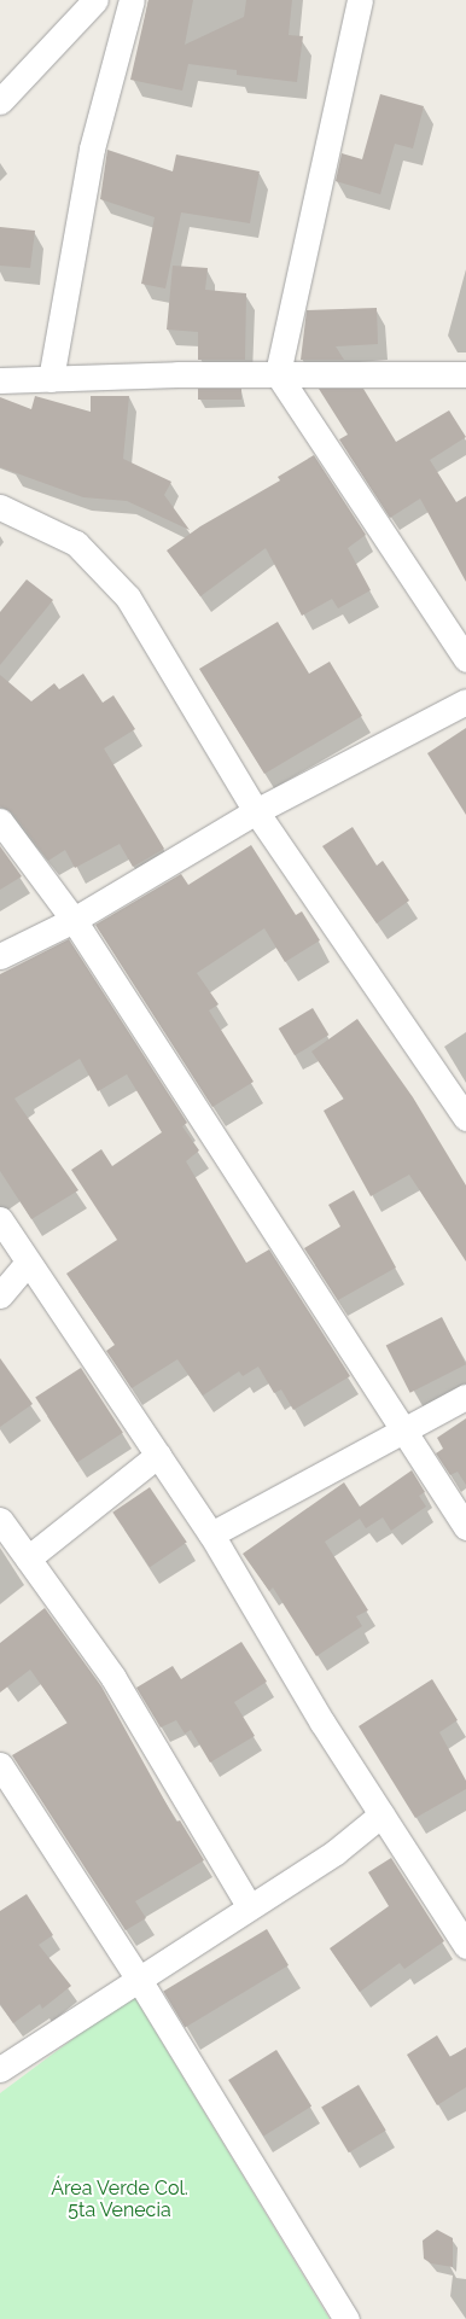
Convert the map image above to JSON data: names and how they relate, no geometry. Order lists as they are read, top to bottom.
{
  "parks": ["Área Verde Col. 5ta Venecia"]
}
